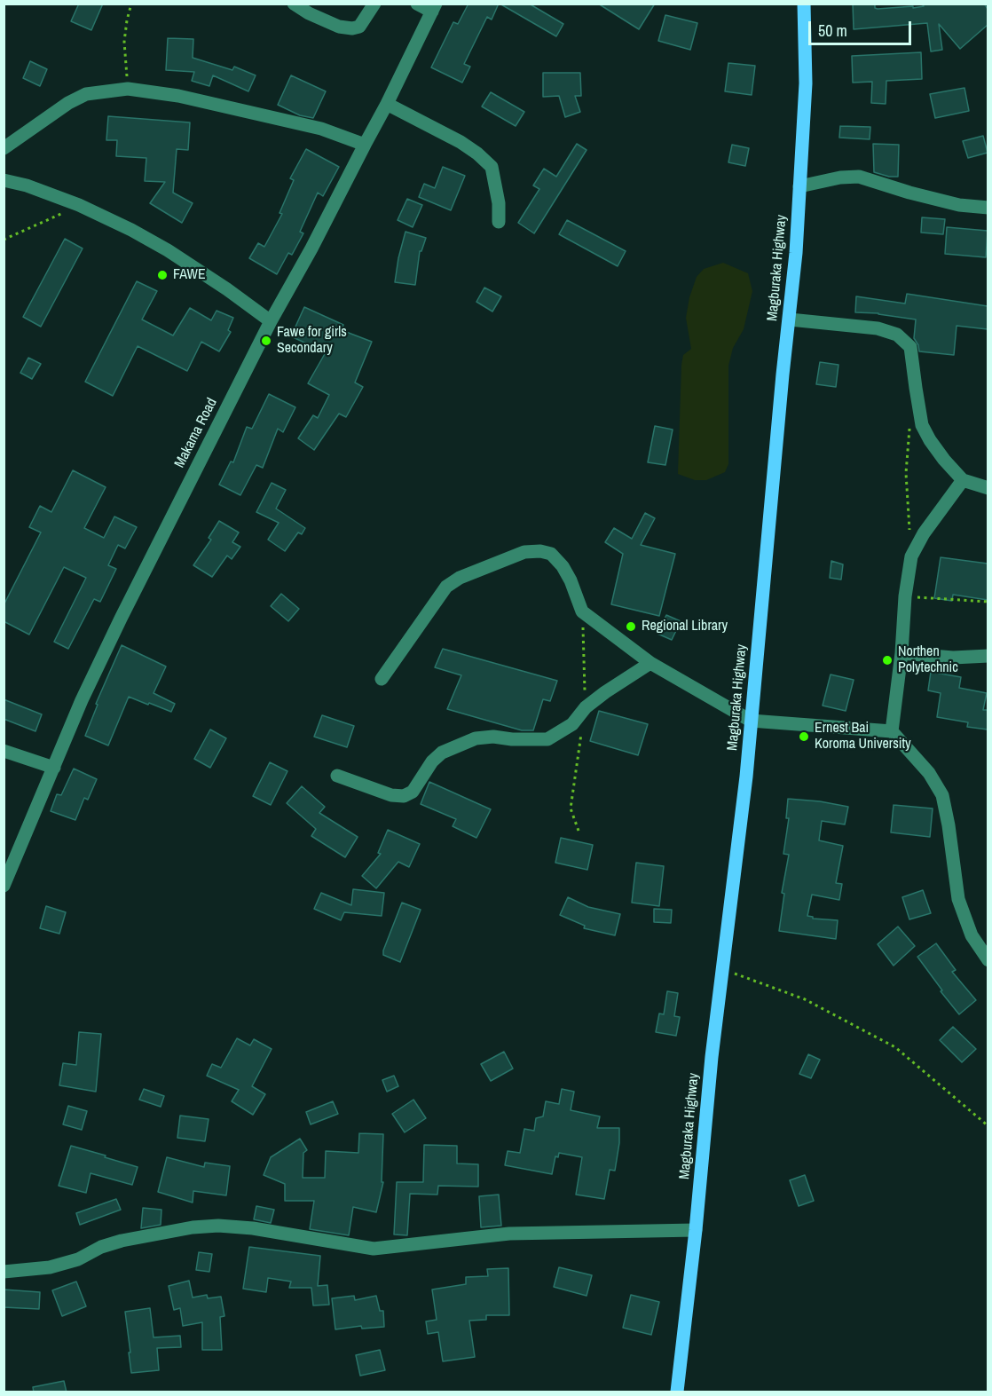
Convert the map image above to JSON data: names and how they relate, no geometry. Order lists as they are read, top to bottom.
{
  "streets": {
    "main road": ["Magburaka Highway"],
    "street": ["Makama Road"]
  },
  "places": [
    "FAWE",
    "Fawe for girls Secondary",
    "Regional Library",
    "Northen Polytechnic",
    "Ernest Bai Koroma University"
  ],
  "scale_bar": "50 m"
}
